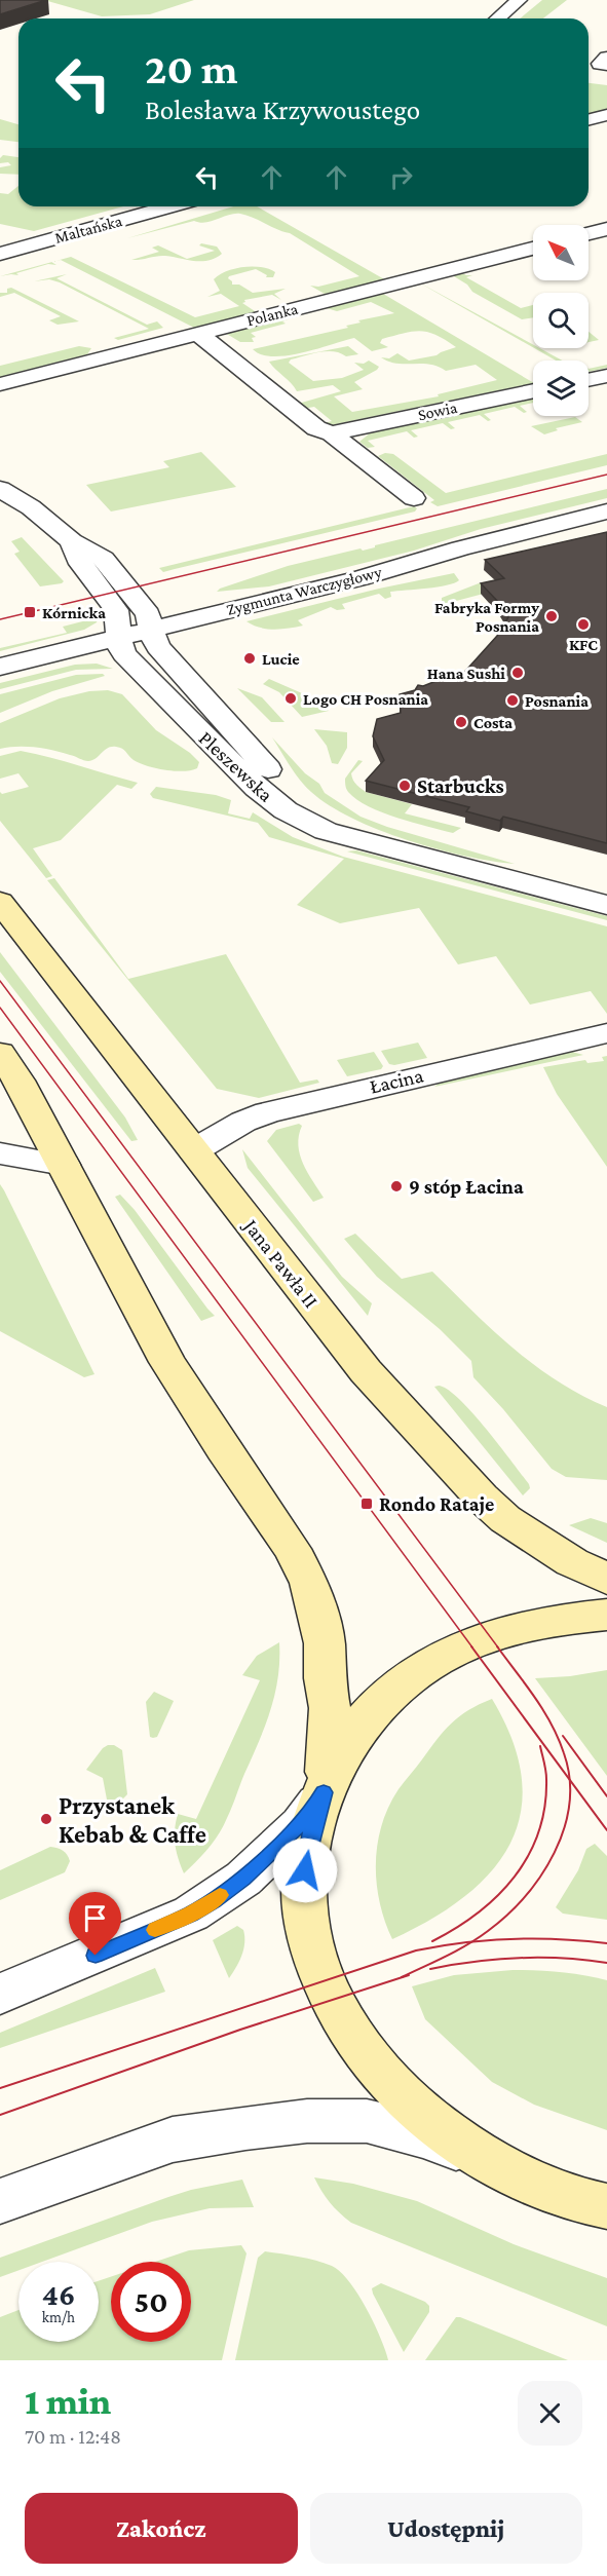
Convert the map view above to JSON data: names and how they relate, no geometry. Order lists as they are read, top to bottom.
{
  "streets": {
    "main road": ["Jana Pawła II"],
    "street": [
      "Maltańska",
      "Polanka",
      "Sowia",
      "Zygmunta Warczygłowy",
      "Pleszewska",
      "Łacina"
    ]
  },
  "crossings": [
    ["Zygmunta Warczygłowy", "Pleszewska"],
    ["Łacina", "Jana Pawła II"]
  ],
  "places": {
    "transit": ["Kórnicka", "Rondo Rataje"],
    "other": [
      "Fabryka Formy Posnania",
      "KFC",
      "Lucie",
      "Hana Sushi",
      "Logo CH Posnania",
      "Posnania",
      "Costa",
      "Starbucks",
      "9 stóp Łacina",
      "Przystanek Kebab & Caffe"
    ]
  },
  "north": "top left",
  "page": {
    "turn": ["20 m", "Bolesława Krzywoustego"],
    "speed": "46 km/h",
    "limit": "50",
    "heading": ["1 min", "70 m · 12:48"],
    "buttons": ["Zakończ", "Udostępnij"]
  }
}
